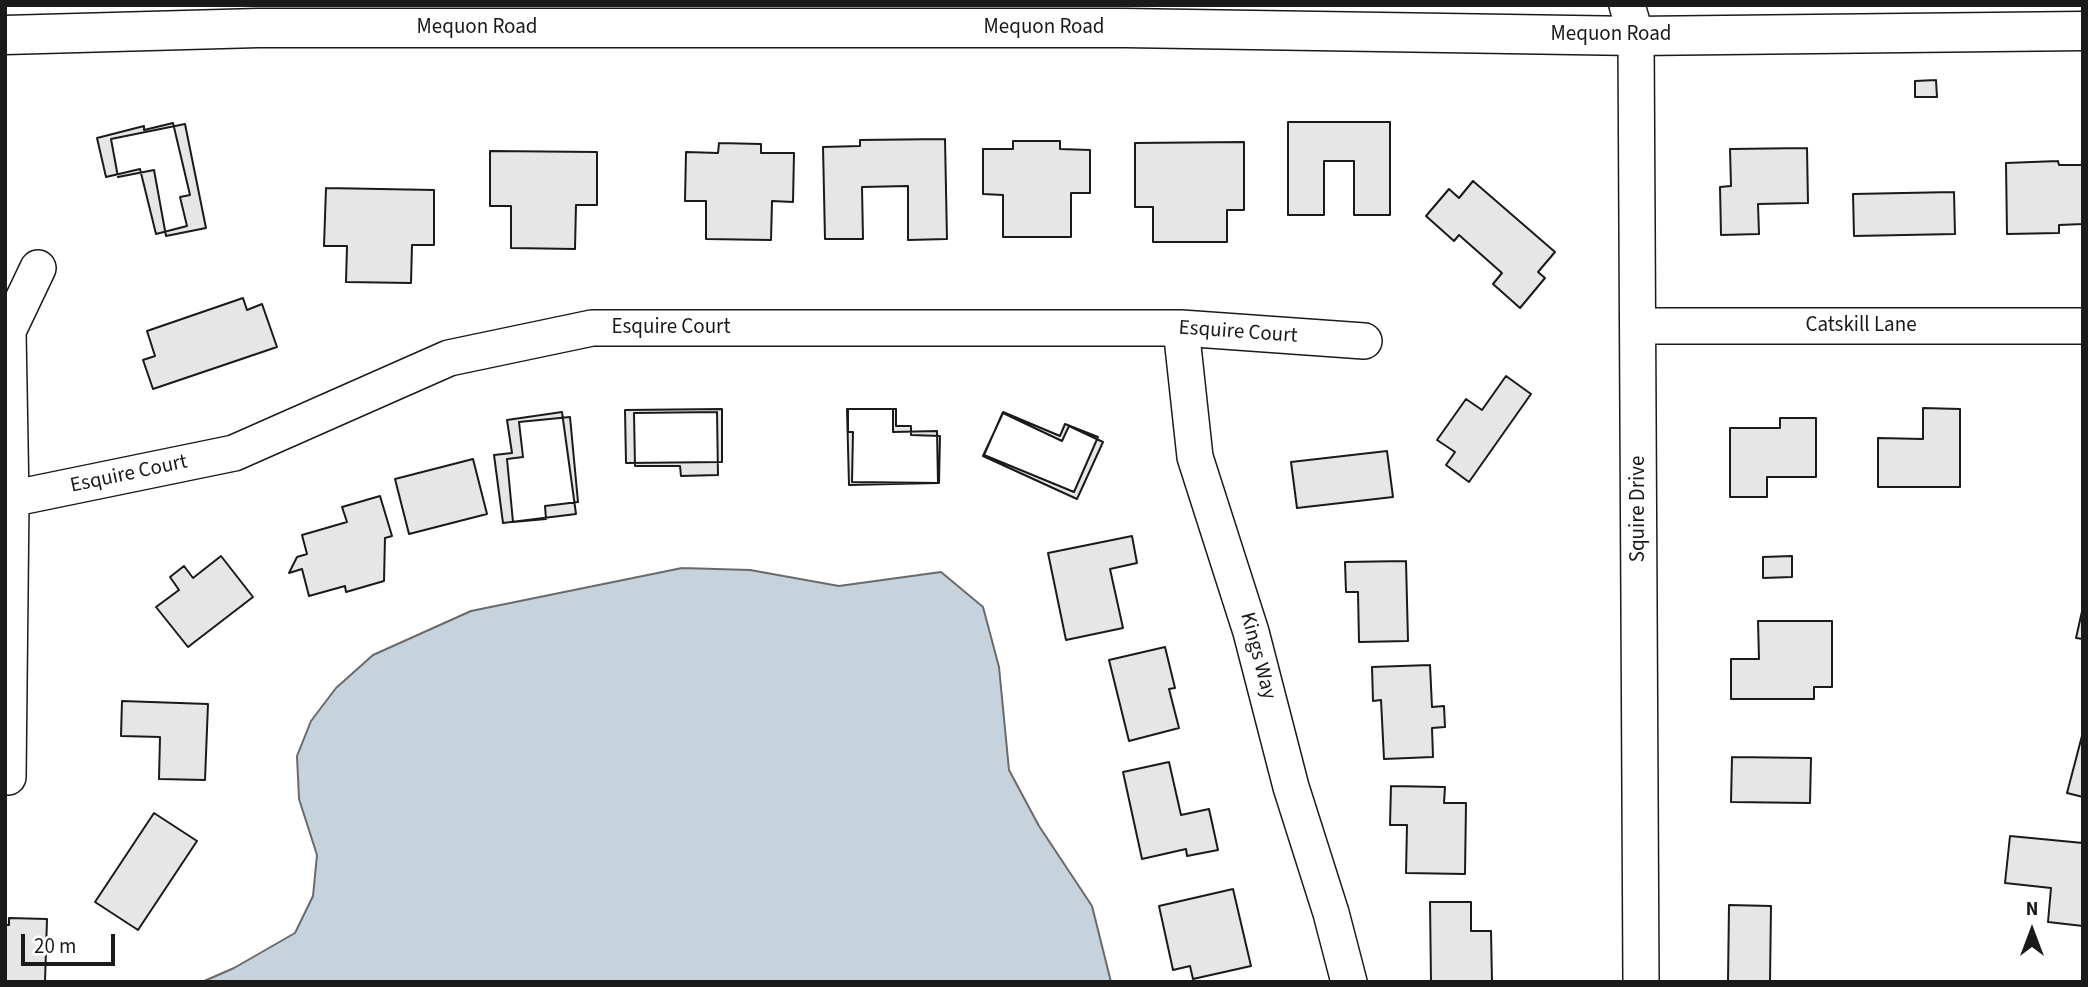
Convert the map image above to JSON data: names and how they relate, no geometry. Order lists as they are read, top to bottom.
{
  "streets": {
    "main road": ["Mequon Road"],
    "street": [
      "Catskill Lane",
      "Esquire Court",
      "Squire Drive",
      "Kings Way"
    ]
  },
  "crossings": [
    ["Mequon Road", "Squire Drive"],
    ["Catskill Lane", "Squire Drive"],
    ["Esquire Court", "Kings Way"]
  ],
  "scale_bar": "20 m",
  "north": "top"
}
